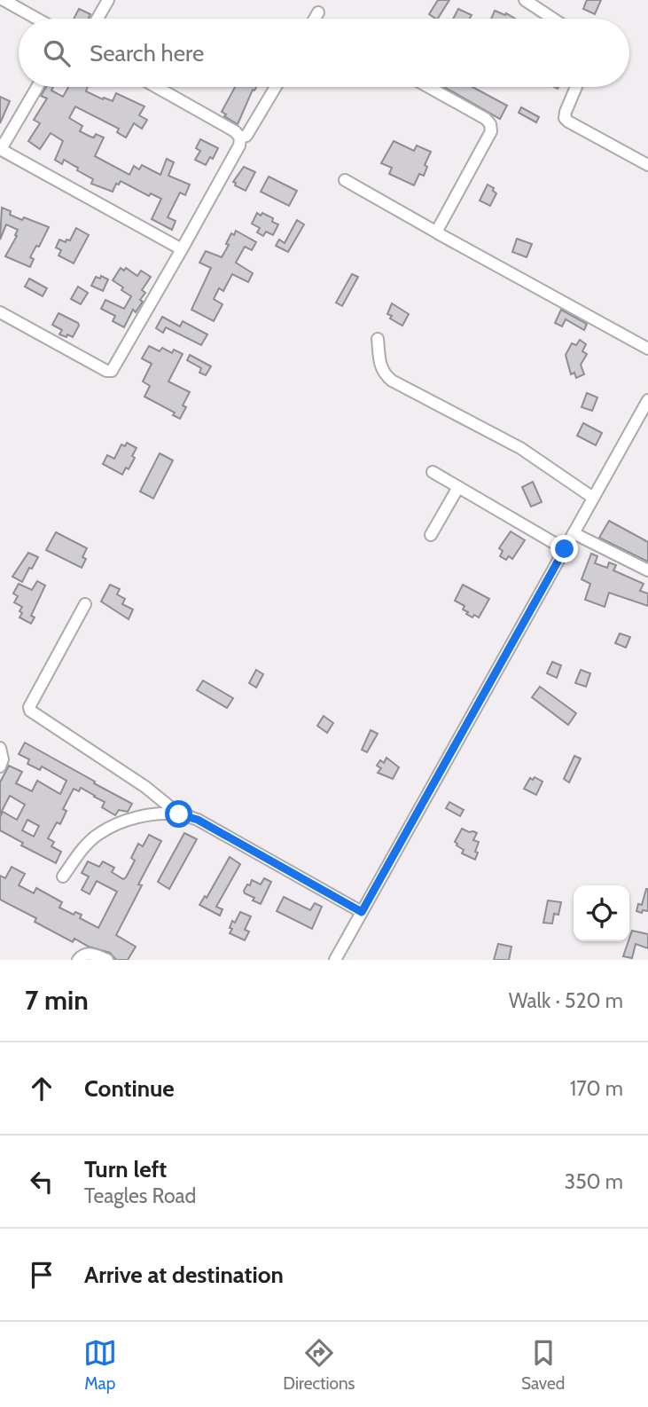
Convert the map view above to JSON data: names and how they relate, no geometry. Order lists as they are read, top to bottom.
{
  "page": {
    "search": "Search here",
    "heading": ["7 min", "Walk · 520 m"],
    "list": [
      ["Continue", "170 m"],
      ["Turn left", "Teagles Road", "350 m"],
      "Arrive at destination"
    ],
    "nav": ["Map", "Directions", "Saved"]
  }
}
